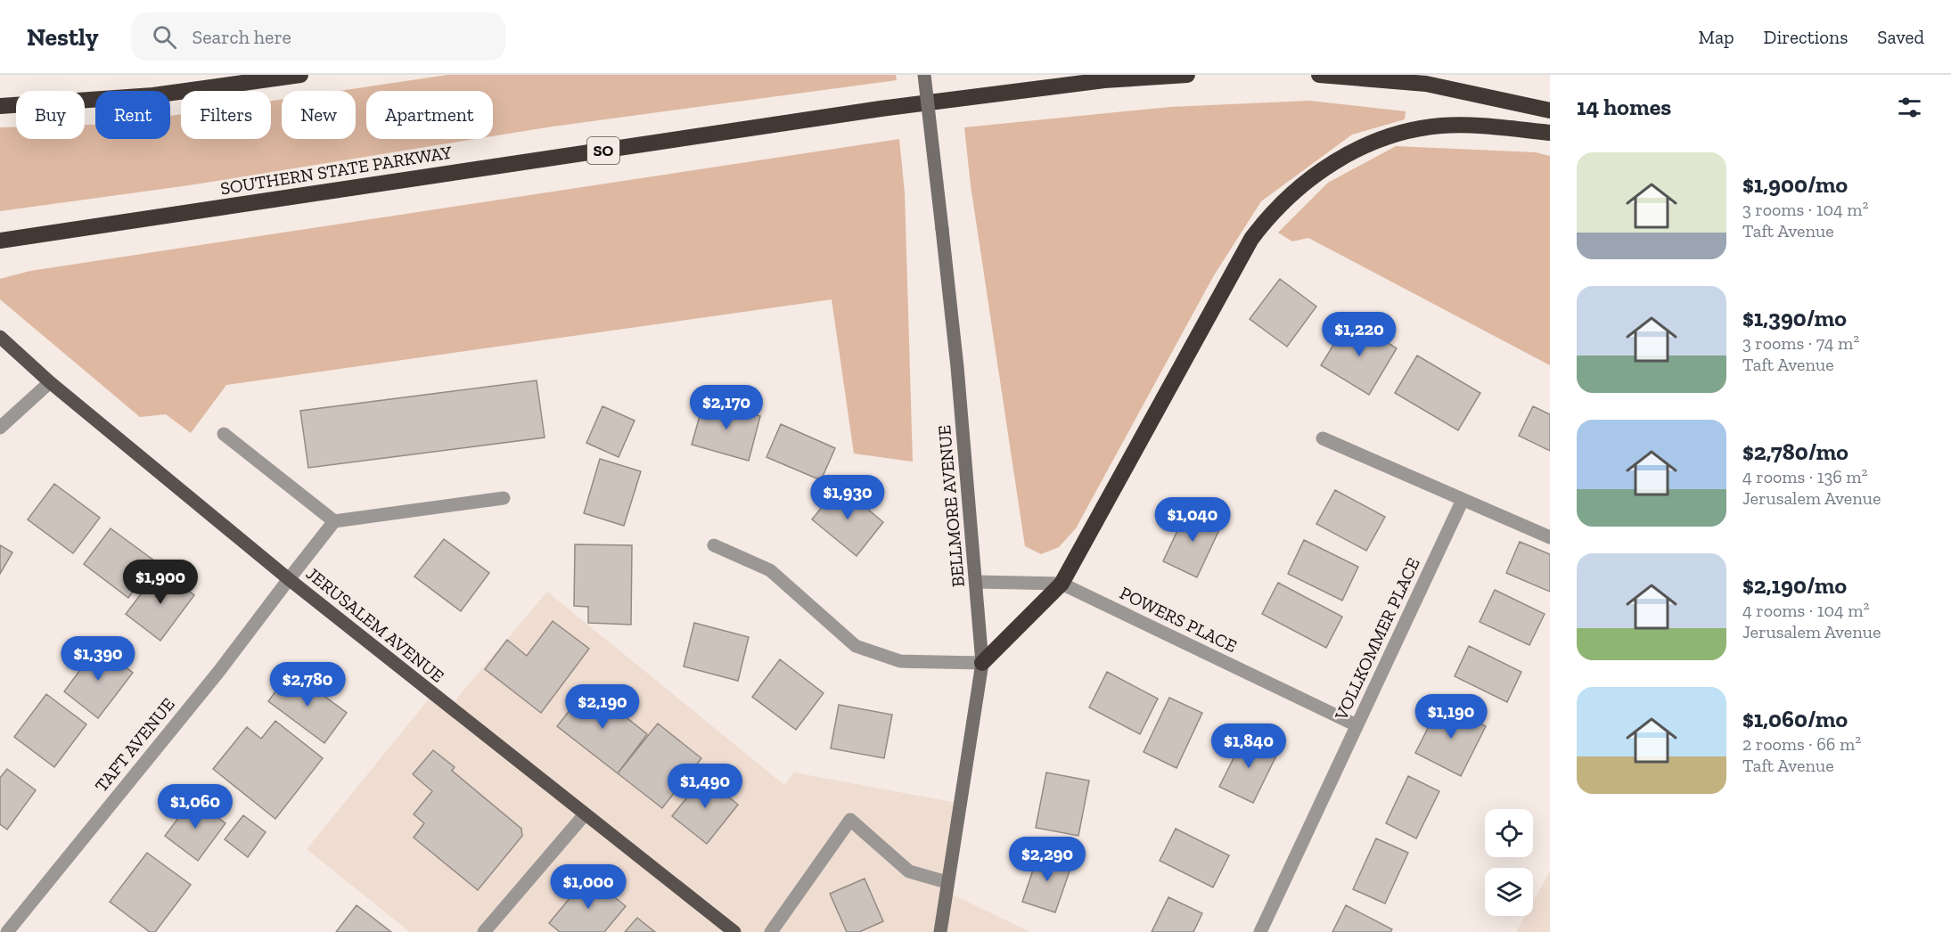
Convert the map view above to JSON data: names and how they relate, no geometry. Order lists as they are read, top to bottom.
{
  "streets": {
    "highway": ["SO", "SOUTHERN STATE PARKWAY"],
    "main road": ["BELLMORE AVENUE", "JERUSALEM AVENUE"],
    "street": ["POWERS PLACE", "VOLLKOMMER PLACE", "TAFT AVENUE"]
  },
  "crossings": [
    ["BELLMORE AVENUE", "POWERS PLACE"],
    ["POWERS PLACE", "VOLLKOMMER PLACE"],
    ["JERUSALEM AVENUE", "TAFT AVENUE"]
  ],
  "page": {
    "header": "Nestly",
    "search": "Search here",
    "nav": ["Map", "Directions", "Saved"],
    "heading": "14 homes",
    "chip": [
      "Buy",
      "Rent",
      "Filters",
      "New",
      "Apartment"
    ],
    "list": [
      {
        "name": "$1,900/mo",
        "note": "3 rooms · 104 m² · Taft Avenue"
      },
      {
        "name": "$1,390/mo",
        "note": "3 rooms · 74 m² · Taft Avenue"
      },
      {
        "name": "$2,780/mo",
        "note": "4 rooms · 136 m² · Jerusalem Avenue"
      },
      {
        "name": "$2,190/mo",
        "note": "4 rooms · 104 m² · Jerusalem Avenue"
      },
      {
        "name": "$1,060/mo",
        "note": "2 rooms · 66 m² · Taft Avenue"
      }
    ],
    "price": [
      "$1,220",
      "$2,170",
      "$1,930",
      "$1,040",
      "$1,900",
      "$1,390",
      "$2,780",
      "$2,190",
      "$1,190",
      "$1,840",
      "$1,490",
      "$1,060",
      "$2,290",
      "$1,000"
    ]
  }
}
